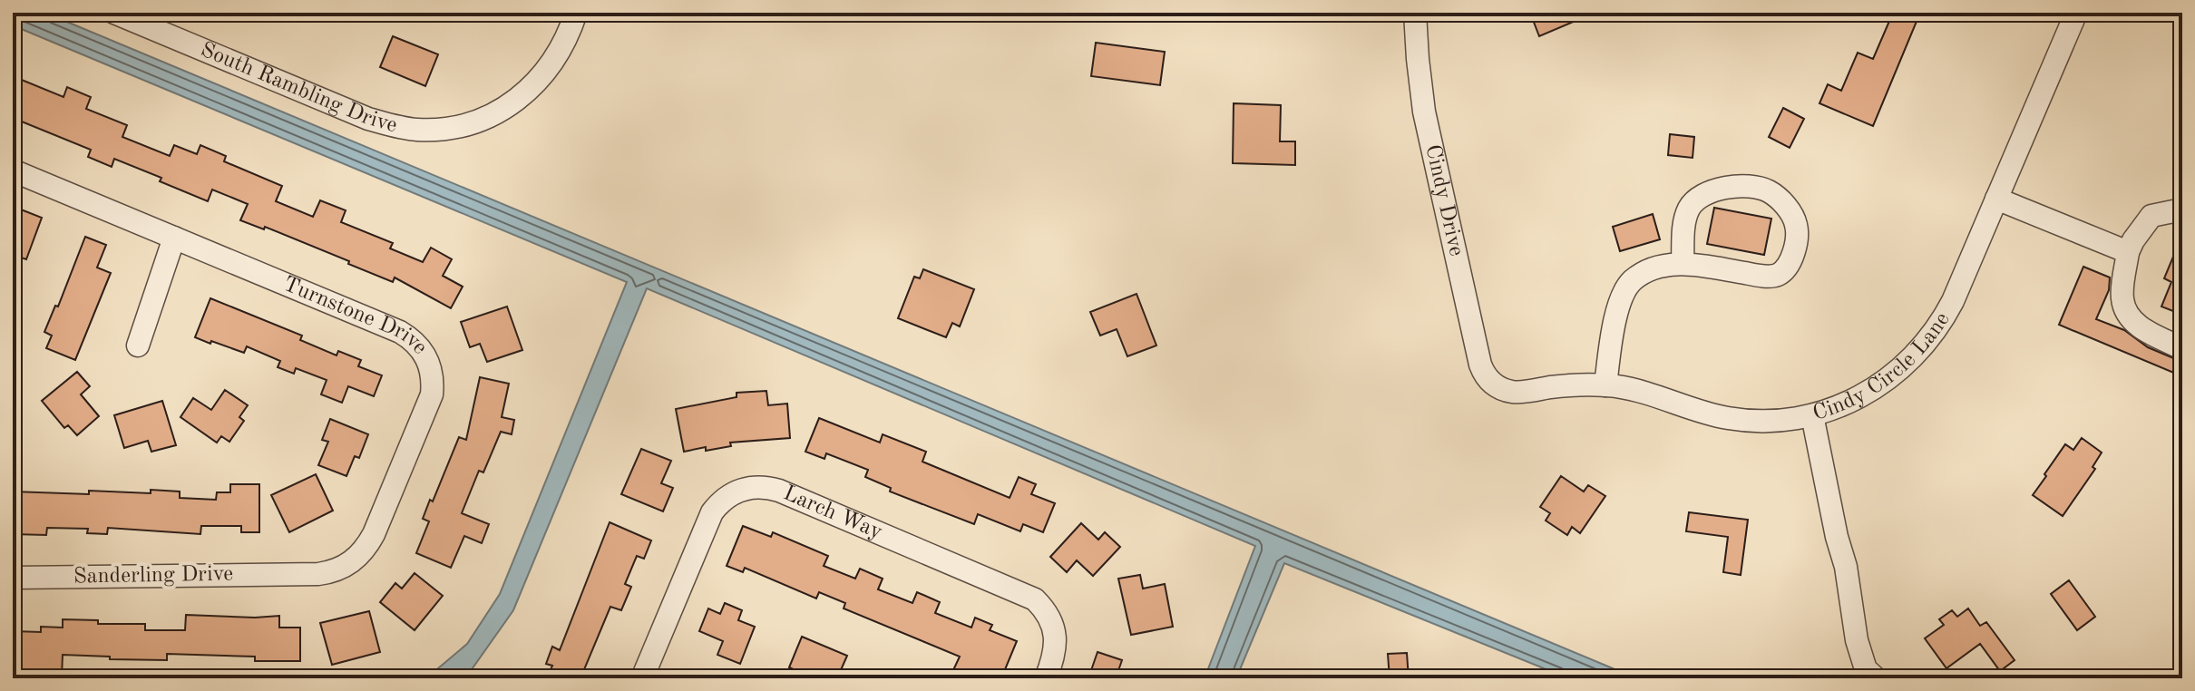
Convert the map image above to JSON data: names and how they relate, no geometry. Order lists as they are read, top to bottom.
{
  "streets": {
    "street": [
      "South Rambling Drive",
      "Cindy Drive",
      "Turnstone Drive",
      "Cindy Circle Lane",
      "Larch Way",
      "Sanderling Drive"
    ]
  },
  "crossings": [
    ["Cindy Drive", "Cindy Circle Lane"],
    ["Turnstone Drive", "Sanderling Drive"]
  ]
}
